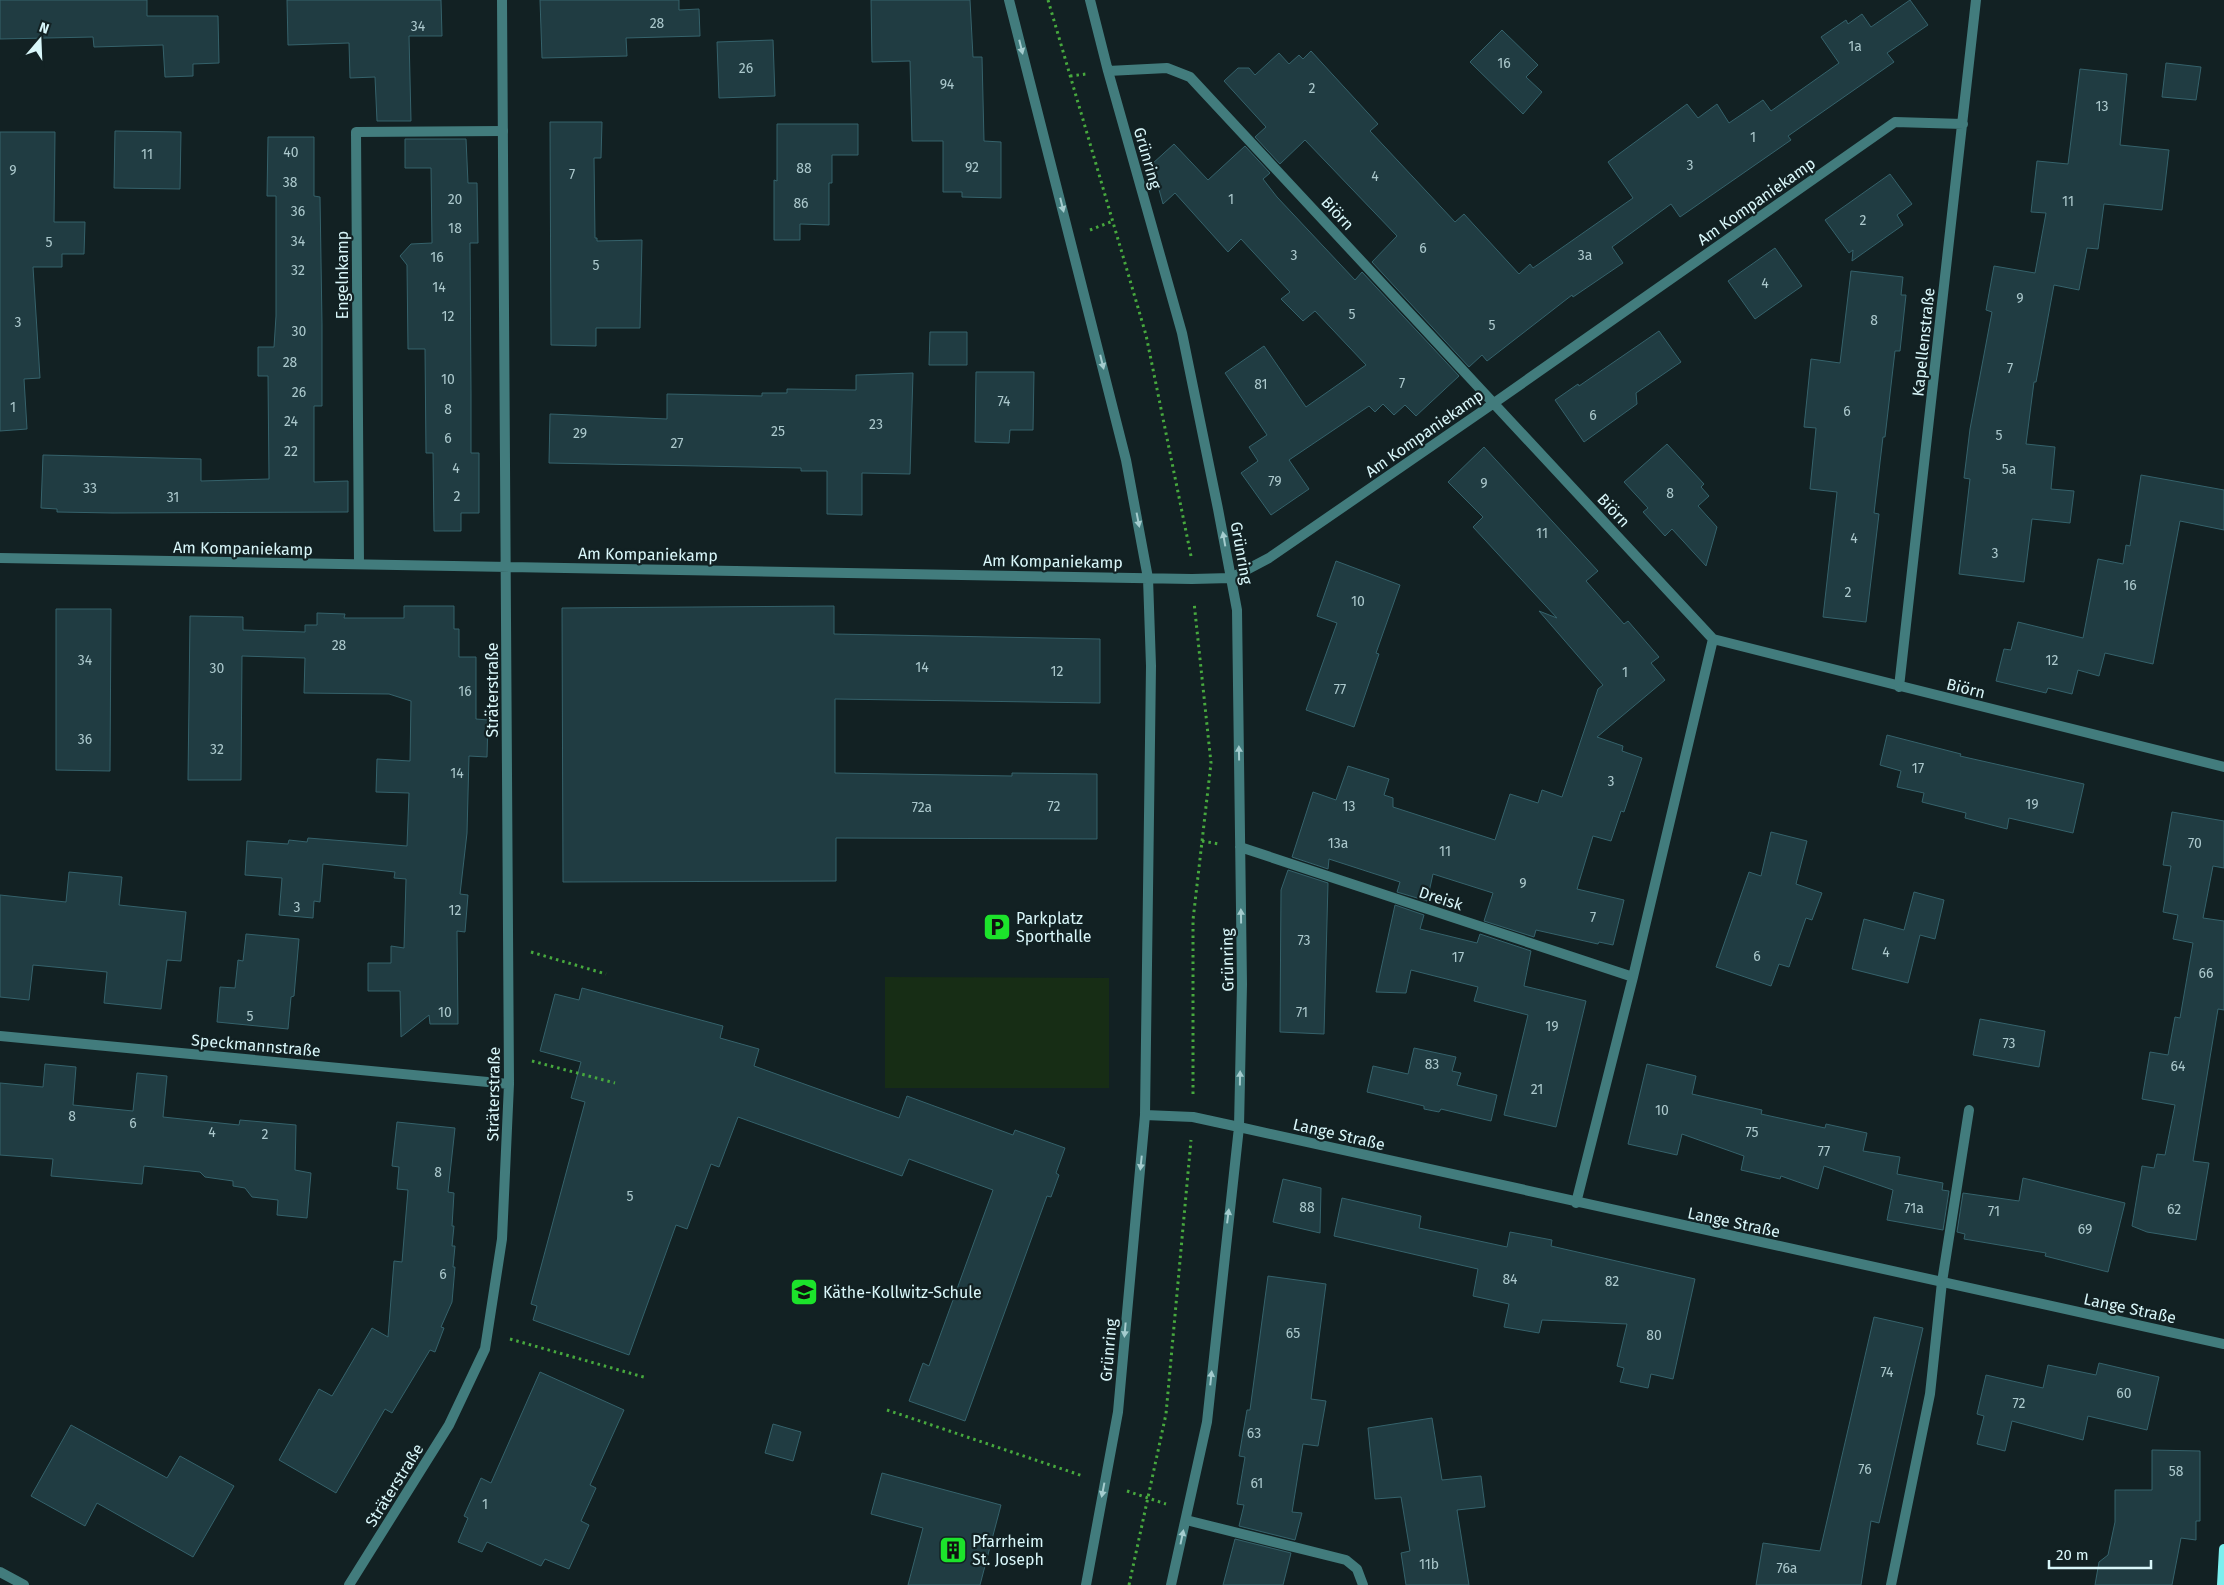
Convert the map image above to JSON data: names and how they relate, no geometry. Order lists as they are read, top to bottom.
{
  "streets": {
    "street": [
      "Grünring",
      "Am Kompaniekamp",
      "Biörn",
      "Engelnkamp",
      "Kapellenstraße",
      "Sträterstraße",
      "Dreisk",
      "Speckmannstraße",
      "Lange Straße"
    ]
  },
  "crossings": [
    ["Grünring", "Am Kompaniekamp"],
    ["Grünring", "Biörn"],
    ["Grünring", "Dreisk"],
    ["Grünring", "Lange Straße"],
    ["Am Kompaniekamp", "Biörn"],
    ["Am Kompaniekamp", "Engelnkamp"],
    ["Am Kompaniekamp", "Kapellenstraße"],
    ["Am Kompaniekamp", "Sträterstraße"],
    ["Biörn", "Kapellenstraße"],
    ["Sträterstraße", "Speckmannstraße"]
  ],
  "places": {
    "parking": ["Parkplatz Sporthalle"],
    "school or university": ["Käthe-Kollwitz-Schule"],
    "building": ["Pfarrheim St. Joseph"]
  },
  "house_numbers": [
    "28",
    "34",
    "1a",
    "16",
    "26",
    "94",
    "2",
    "13",
    "1",
    "40",
    "11",
    "3",
    "92",
    "88",
    "9",
    "7",
    "4",
    "38",
    "20",
    "1",
    "11",
    "86",
    "36",
    "2",
    "18",
    "34",
    "5",
    "6",
    "3",
    "3a",
    "16",
    "5",
    "32",
    "4",
    "14",
    "9",
    "5",
    "12",
    "8",
    "3",
    "5",
    "30",
    "28",
    "7",
    "10",
    "7",
    "81",
    "26",
    "74",
    "1",
    "8",
    "6",
    "6",
    "24",
    "23",
    "25",
    "29",
    "5",
    "6",
    "27",
    "22",
    "4",
    "5a",
    "79",
    "9",
    "33",
    "8",
    "2",
    "31",
    "11",
    "4",
    "3",
    "16",
    "2",
    "10",
    "28",
    "34",
    "12",
    "14",
    "30",
    "12",
    "1",
    "77",
    "16",
    "36",
    "32",
    "17",
    "14",
    "3",
    "19",
    "72",
    "13",
    "72a",
    "13a",
    "70",
    "11",
    "9",
    "3",
    "12",
    "7",
    "73",
    "4",
    "6",
    "17",
    "66",
    "10",
    "71",
    "5",
    "19",
    "73",
    "83",
    "64",
    "21",
    "10",
    "8",
    "6",
    "4",
    "75",
    "2",
    "77",
    "8",
    "5",
    "88",
    "71a",
    "62",
    "71",
    "69",
    "6",
    "84",
    "82",
    "65",
    "80",
    "74",
    "60",
    "72",
    "63",
    "76",
    "58",
    "61",
    "1",
    "11b",
    "76a"
  ],
  "scale_bar": "20 m",
  "north": "top"
}
